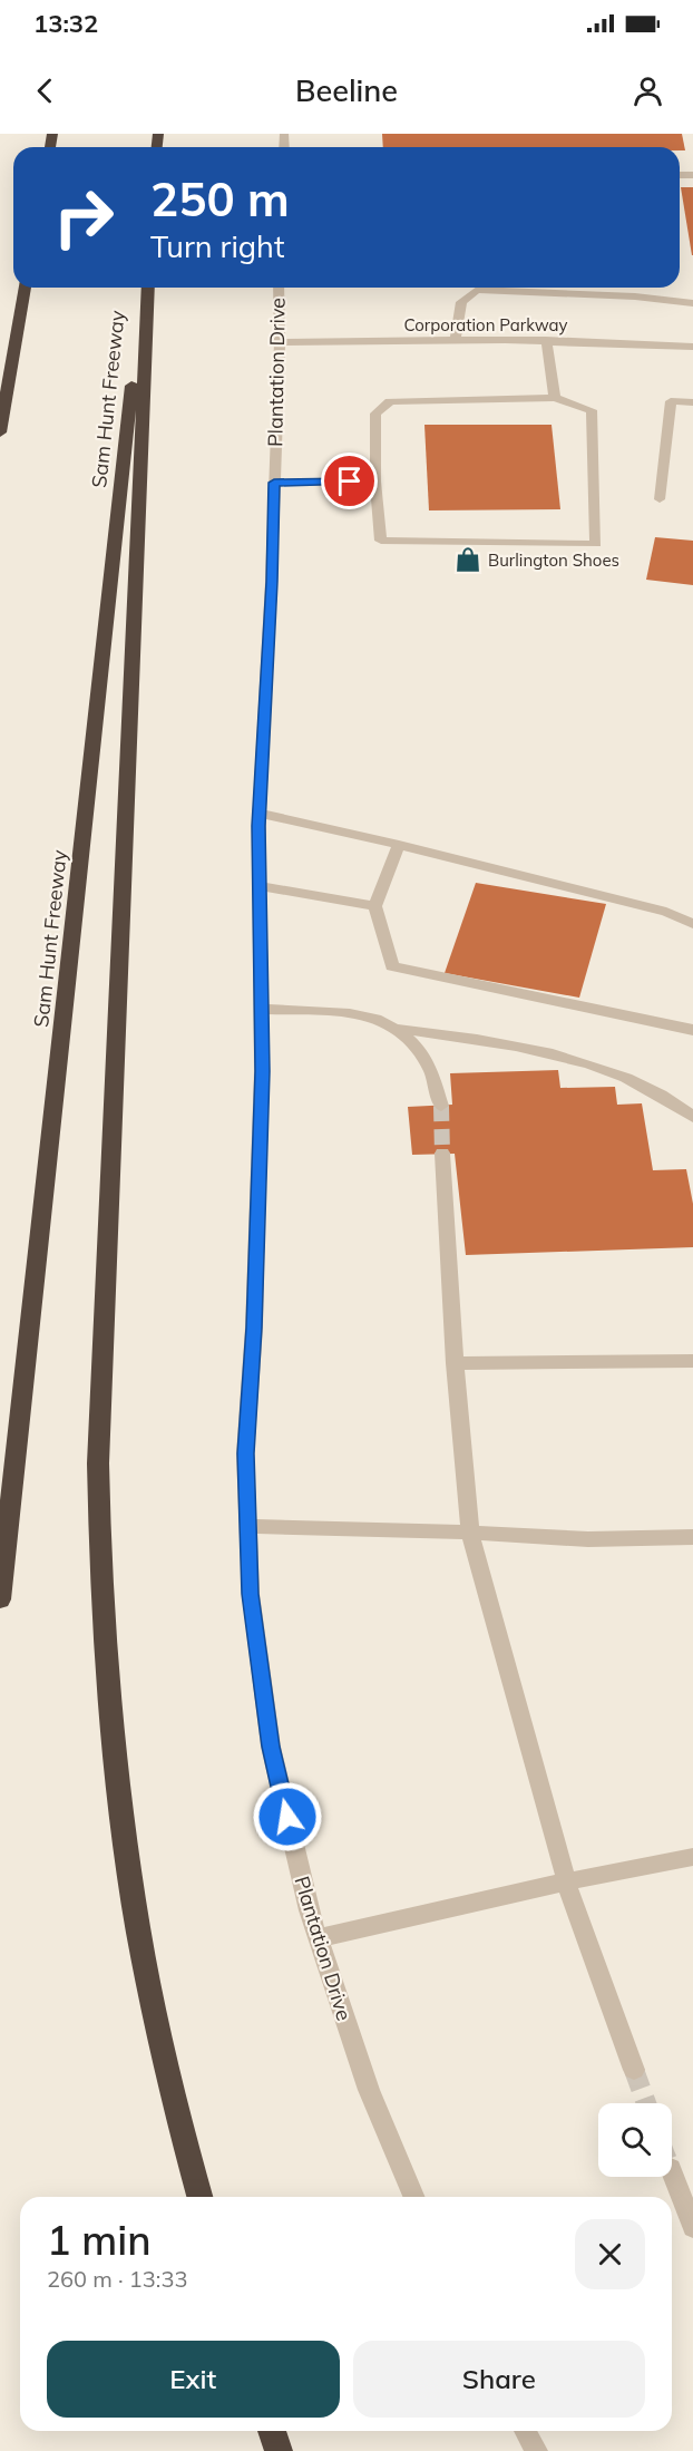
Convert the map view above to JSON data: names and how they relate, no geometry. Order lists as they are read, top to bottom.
{
  "streets": {
    "highway": ["Sam Hunt Freeway"],
    "street": ["Corporation Parkway", "Plantation Drive"]
  },
  "crossings": [
    ["Corporation Parkway", "Plantation Drive"]
  ],
  "places": {
    "shop": ["Burlington Shoes"]
  },
  "page": {
    "status": "13:32",
    "header": "Beeline",
    "turn": ["250 m", "Turn right"],
    "heading": ["1 min", "260 m · 13:33"],
    "buttons": ["Exit", "Share"]
  }
}
